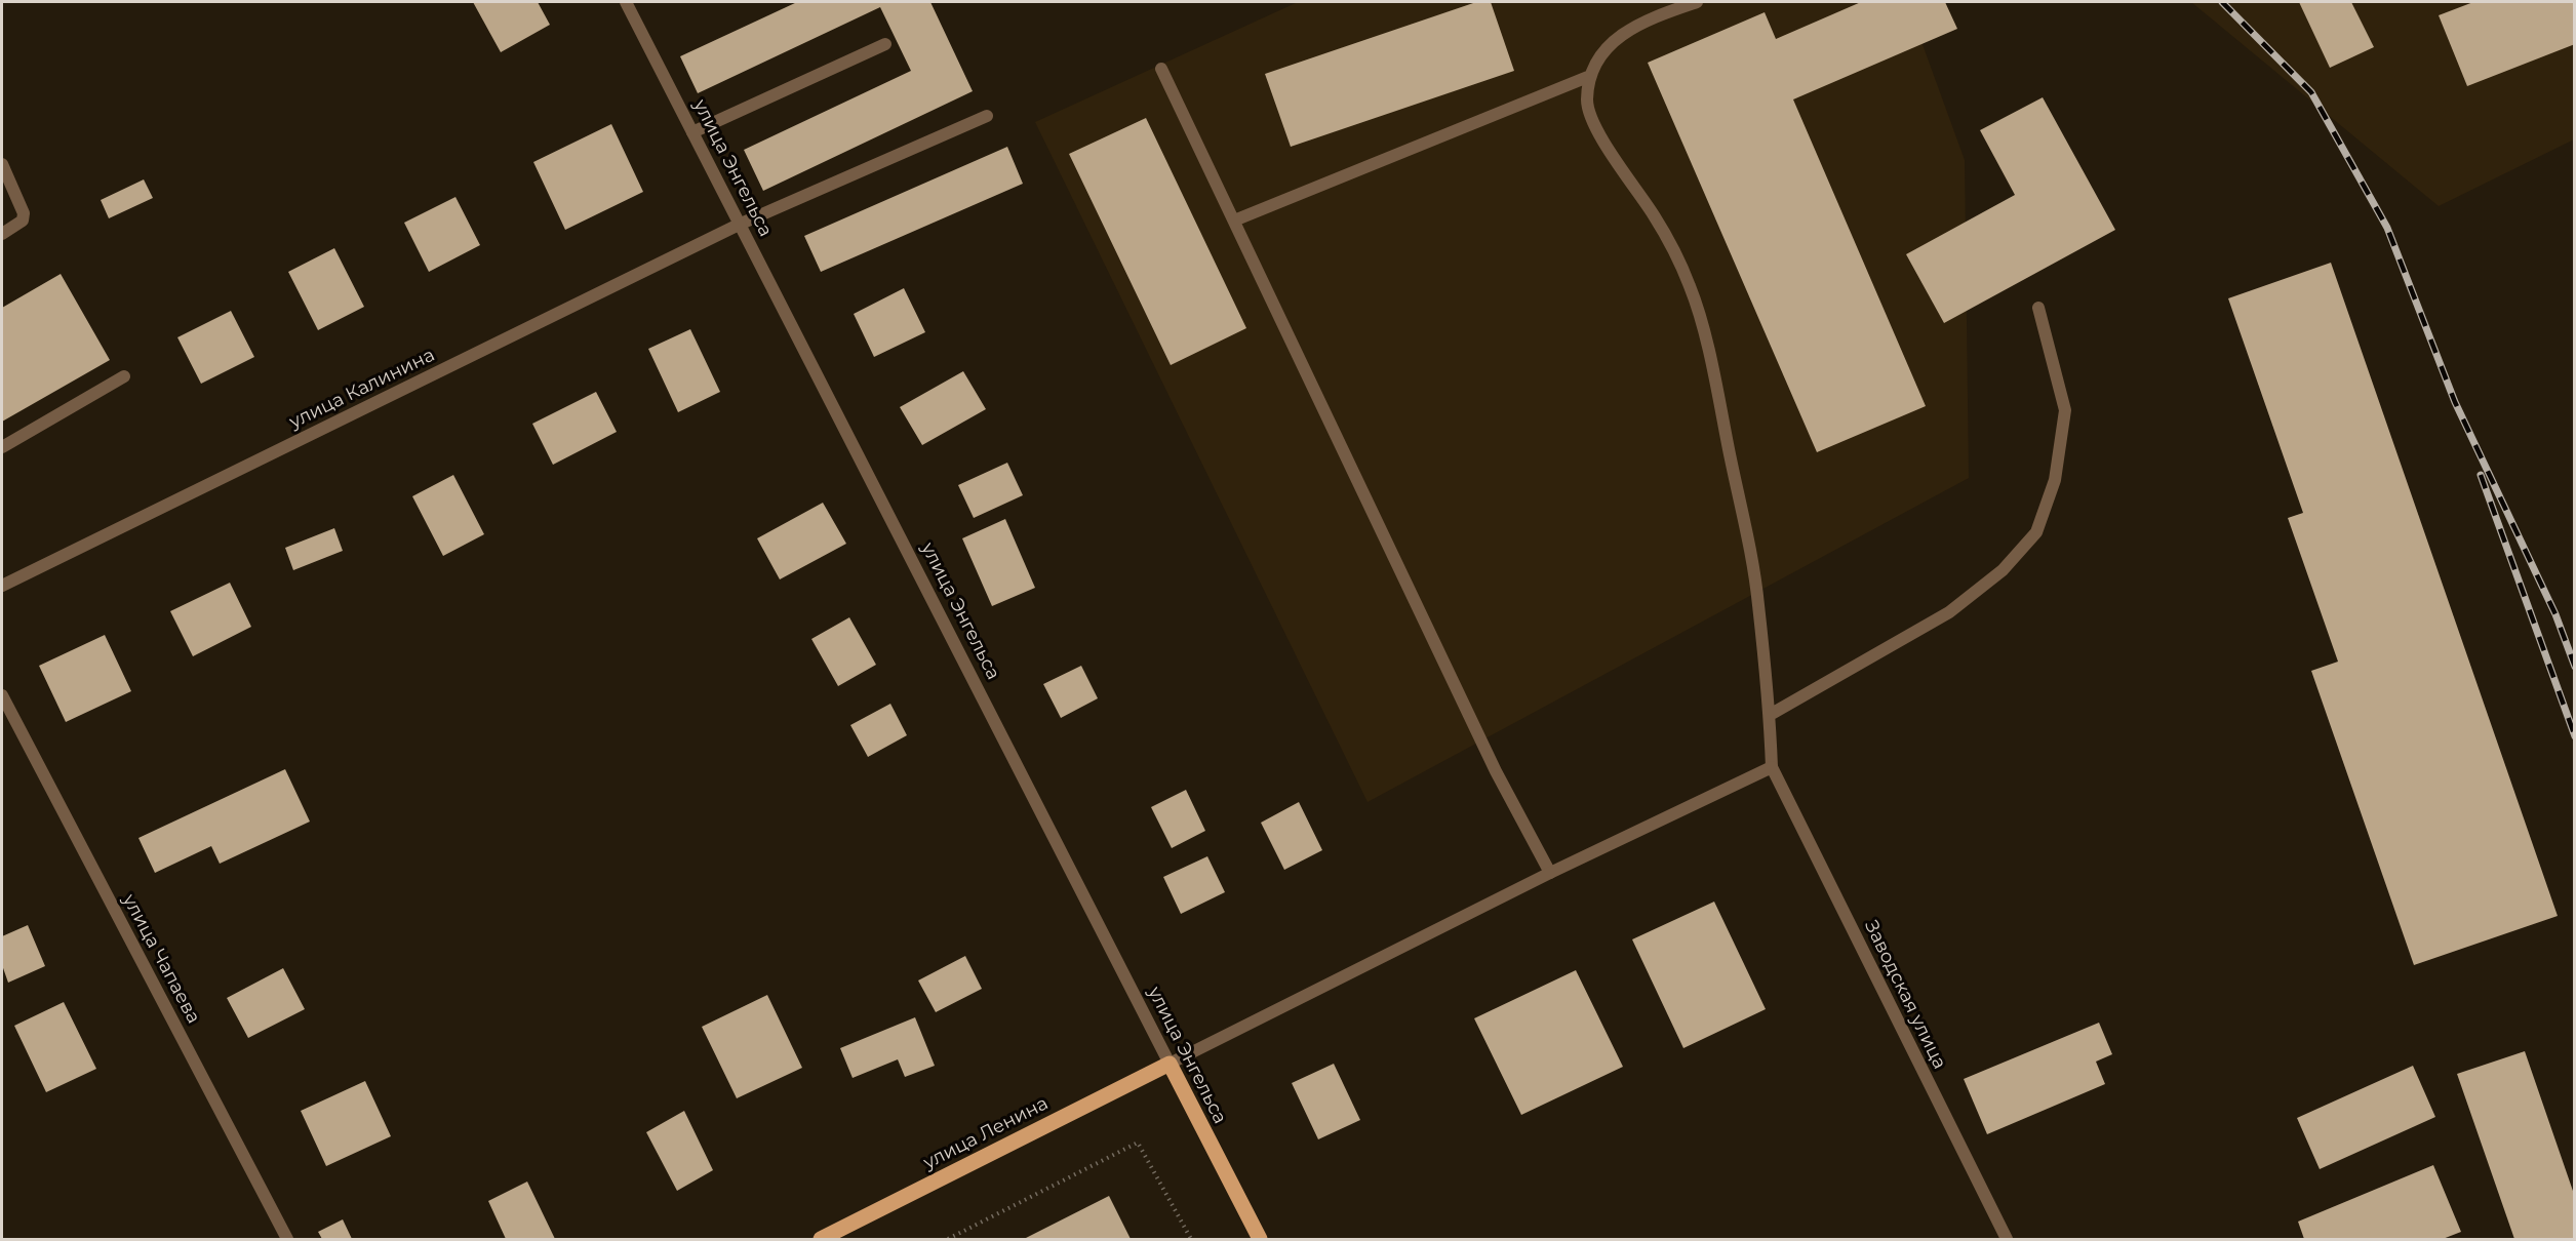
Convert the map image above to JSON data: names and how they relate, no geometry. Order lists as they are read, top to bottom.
{
  "streets": {
    "main road": ["улица Энгельса", "улица Ленина"],
    "street": ["улица Калинина", "улица Чапаева", "Заводская улица"]
  },
  "crossings": [
    ["улица Энгельса", "улица Калинина"],
    ["улица Энгельса", "улица Ленина"]
  ]
}
